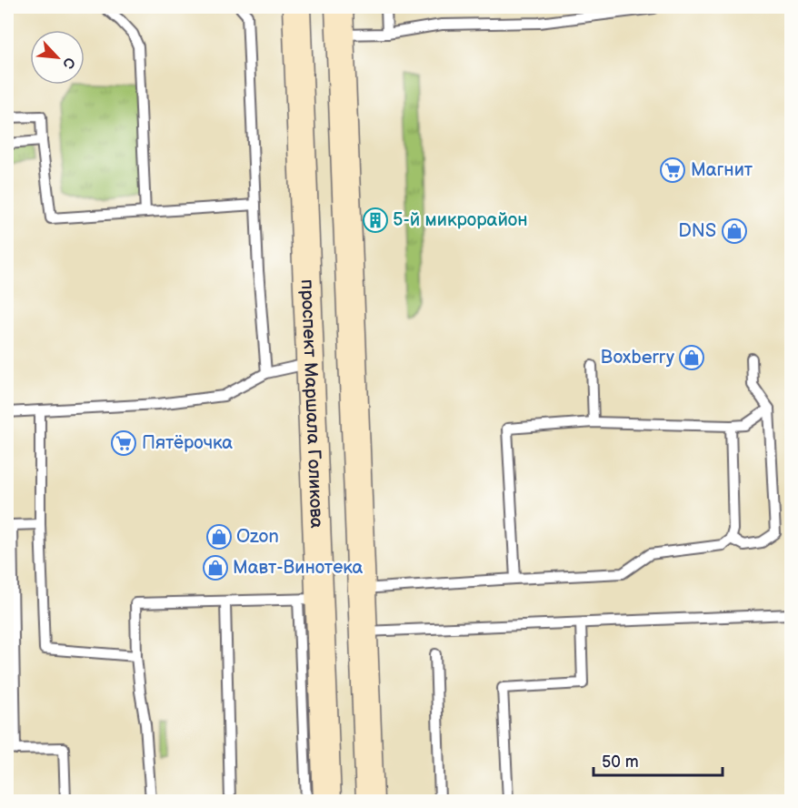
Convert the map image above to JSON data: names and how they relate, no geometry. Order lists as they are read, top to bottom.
{
  "streets": {
    "main road": ["проспект Маршала Голикова"]
  },
  "places": {
    "supermarket": ["Магнит", "Пятёрочка"],
    "building": ["5-й микрорайон"],
    "shop": [
      "DNS",
      "Boxberry",
      "Ozon",
      "Мавт-Винотека"
    ]
  },
  "scale_bar": "50 m",
  "north": "bottom right"
}
